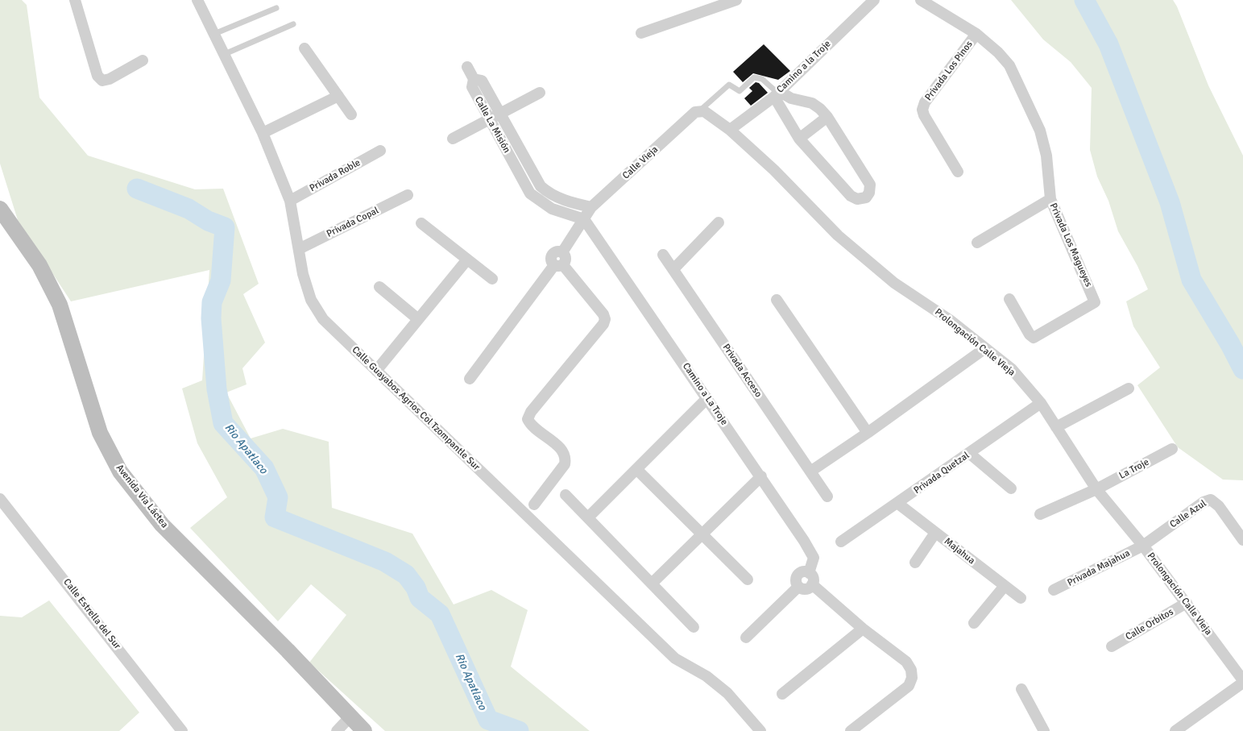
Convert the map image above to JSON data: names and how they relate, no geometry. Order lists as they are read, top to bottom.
{
  "streets": {
    "street": [
      "Camino a la Troje",
      "Privada Los Pinos",
      "Calle La Misión",
      "Calle Vieja",
      "Privada Roble",
      "Privada Copal",
      "Privada Los Magueyes",
      "Prolongación Calle Vieja",
      "Privada Acceso",
      "Camino a La Troje",
      "Calle Guayabos Agrios Col Tzompantle Sur",
      "La Troje",
      "Privada Quetzal",
      "Avenida Vía Láctea",
      "Calle Azul",
      "Majahua",
      "Privada Majahua",
      "Calle Estrella del Sur",
      "Calle Orbitos"
    ]
  },
  "crossings": [
    ["Camino a la Troje", "Prolongación Calle Vieja"],
    ["Privada Los Pinos", "Privada Los Magueyes"],
    ["Calle La Misión", "Calle Vieja"],
    ["Calle La Misión", "Camino a La Troje"],
    ["Calle Vieja", "Prolongación Calle Vieja"],
    ["Calle Vieja", "Camino a La Troje"],
    ["Privada Roble", "Calle Guayabos Agrios Col Tzompantle Sur"],
    ["Privada Copal", "Calle Guayabos Agrios Col Tzompantle Sur"],
    ["Prolongación Calle Vieja", "La Troje"],
    ["Prolongación Calle Vieja", "Privada Quetzal"],
    ["Prolongación Calle Vieja", "Calle Azul"],
    ["Prolongación Calle Vieja", "Privada Majahua"],
    ["Prolongación Calle Vieja", "Calle Orbitos"],
    ["Privada Quetzal", "Majahua"],
    ["Calle Azul", "Privada Majahua"]
  ],
  "water": ["Rio Apatlaco"]
}
